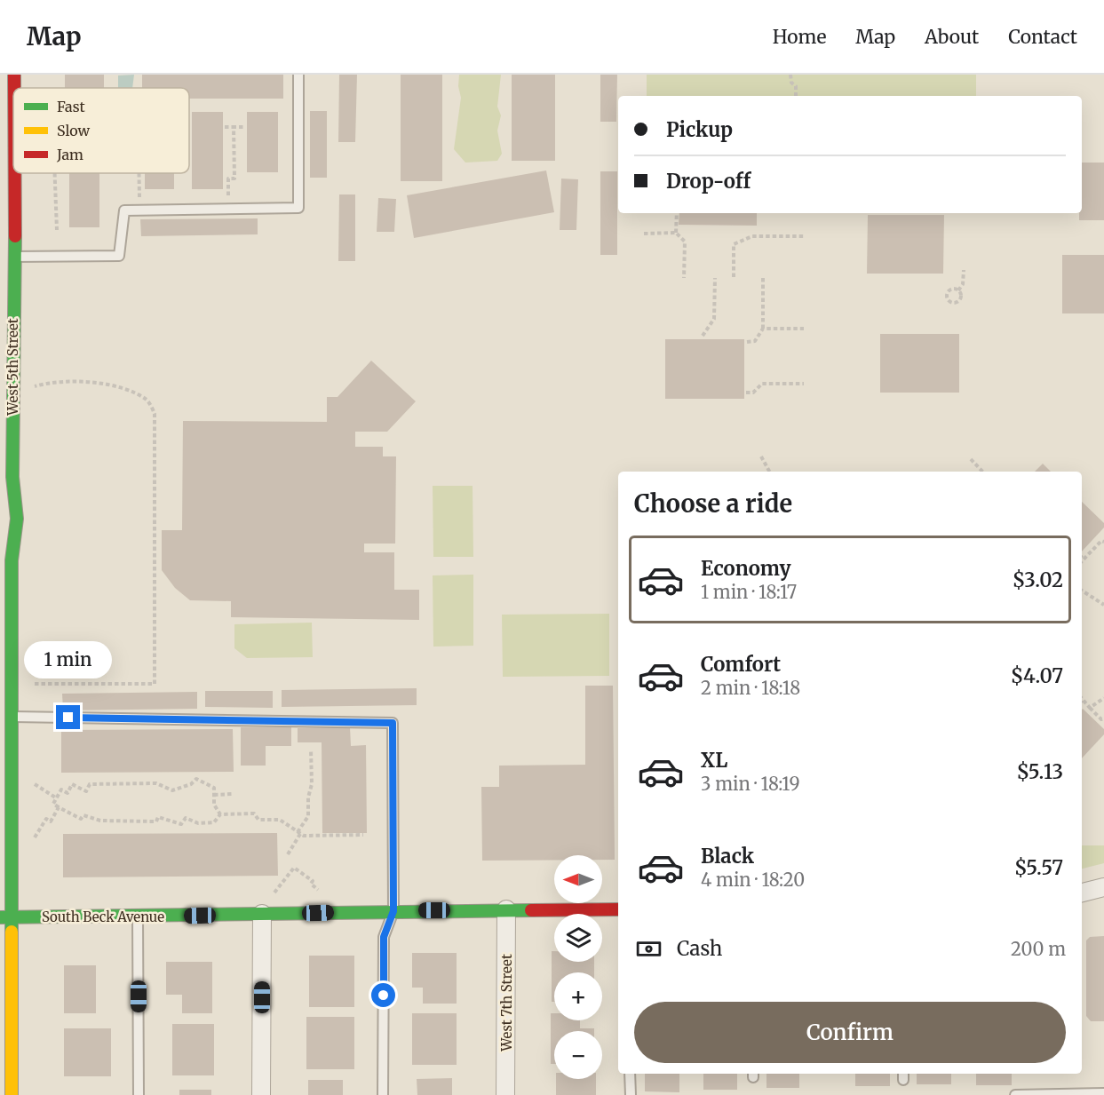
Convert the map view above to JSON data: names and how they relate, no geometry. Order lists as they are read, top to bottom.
{
  "streets": {
    "street": ["West 5th Street", "South Beck Avenue", "West 7th Street"]
  },
  "crossings": [
    ["West 5th Street", "South Beck Avenue"],
    ["South Beck Avenue", "West 7th Street"]
  ],
  "legend": ["Fast", "Slow", "Jam"],
  "north": "left",
  "page": {
    "header": "Map",
    "nav": [
      "Home",
      "Map",
      "About",
      "Contact"
    ],
    "banner": ["Pickup", "Drop-off"],
    "heading": "Choose a ride",
    "list": [
      {
        "name": "Economy",
        "note": "1 min · 18:17",
        "value": "$3.02"
      },
      {
        "name": "Comfort",
        "note": "2 min · 18:18",
        "value": "$4.07"
      },
      {
        "name": "XL",
        "note": "3 min · 18:19",
        "value": "$5.13"
      },
      {
        "name": "Black",
        "note": "4 min · 18:20",
        "value": "$5.57"
      }
    ],
    "bubble": "1 min",
    "map_buttons": ["+", "−"],
    "pay": ["Cash", "200 m"],
    "buttons": "Confirm"
  }
}
